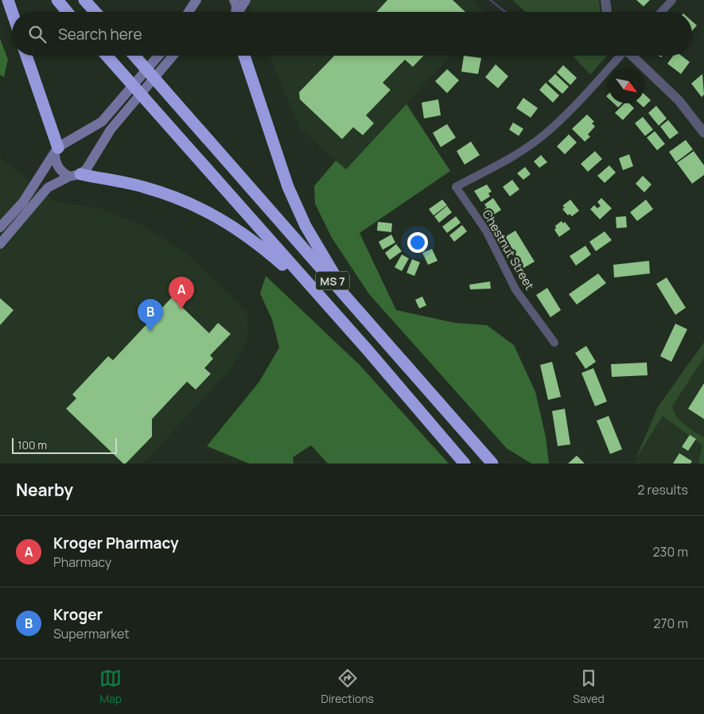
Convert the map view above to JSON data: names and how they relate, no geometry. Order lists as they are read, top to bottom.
{
  "streets": {
    "highway": ["MS 7"],
    "street": ["Chestnut Street"]
  },
  "scale_bar": "100 m",
  "north": "bottom right",
  "page": {
    "search": "Search here",
    "pins": ["A", "B"],
    "scale": "100 m",
    "heading": ["Nearby", "2 results"],
    "list": [
      {
        "mark": "A",
        "name": "Kroger Pharmacy",
        "note": "Pharmacy",
        "value": "230 m"
      },
      {
        "mark": "B",
        "name": "Kroger",
        "note": "Supermarket",
        "value": "270 m"
      }
    ],
    "nav": ["Map", "Directions", "Saved"]
  }
}
